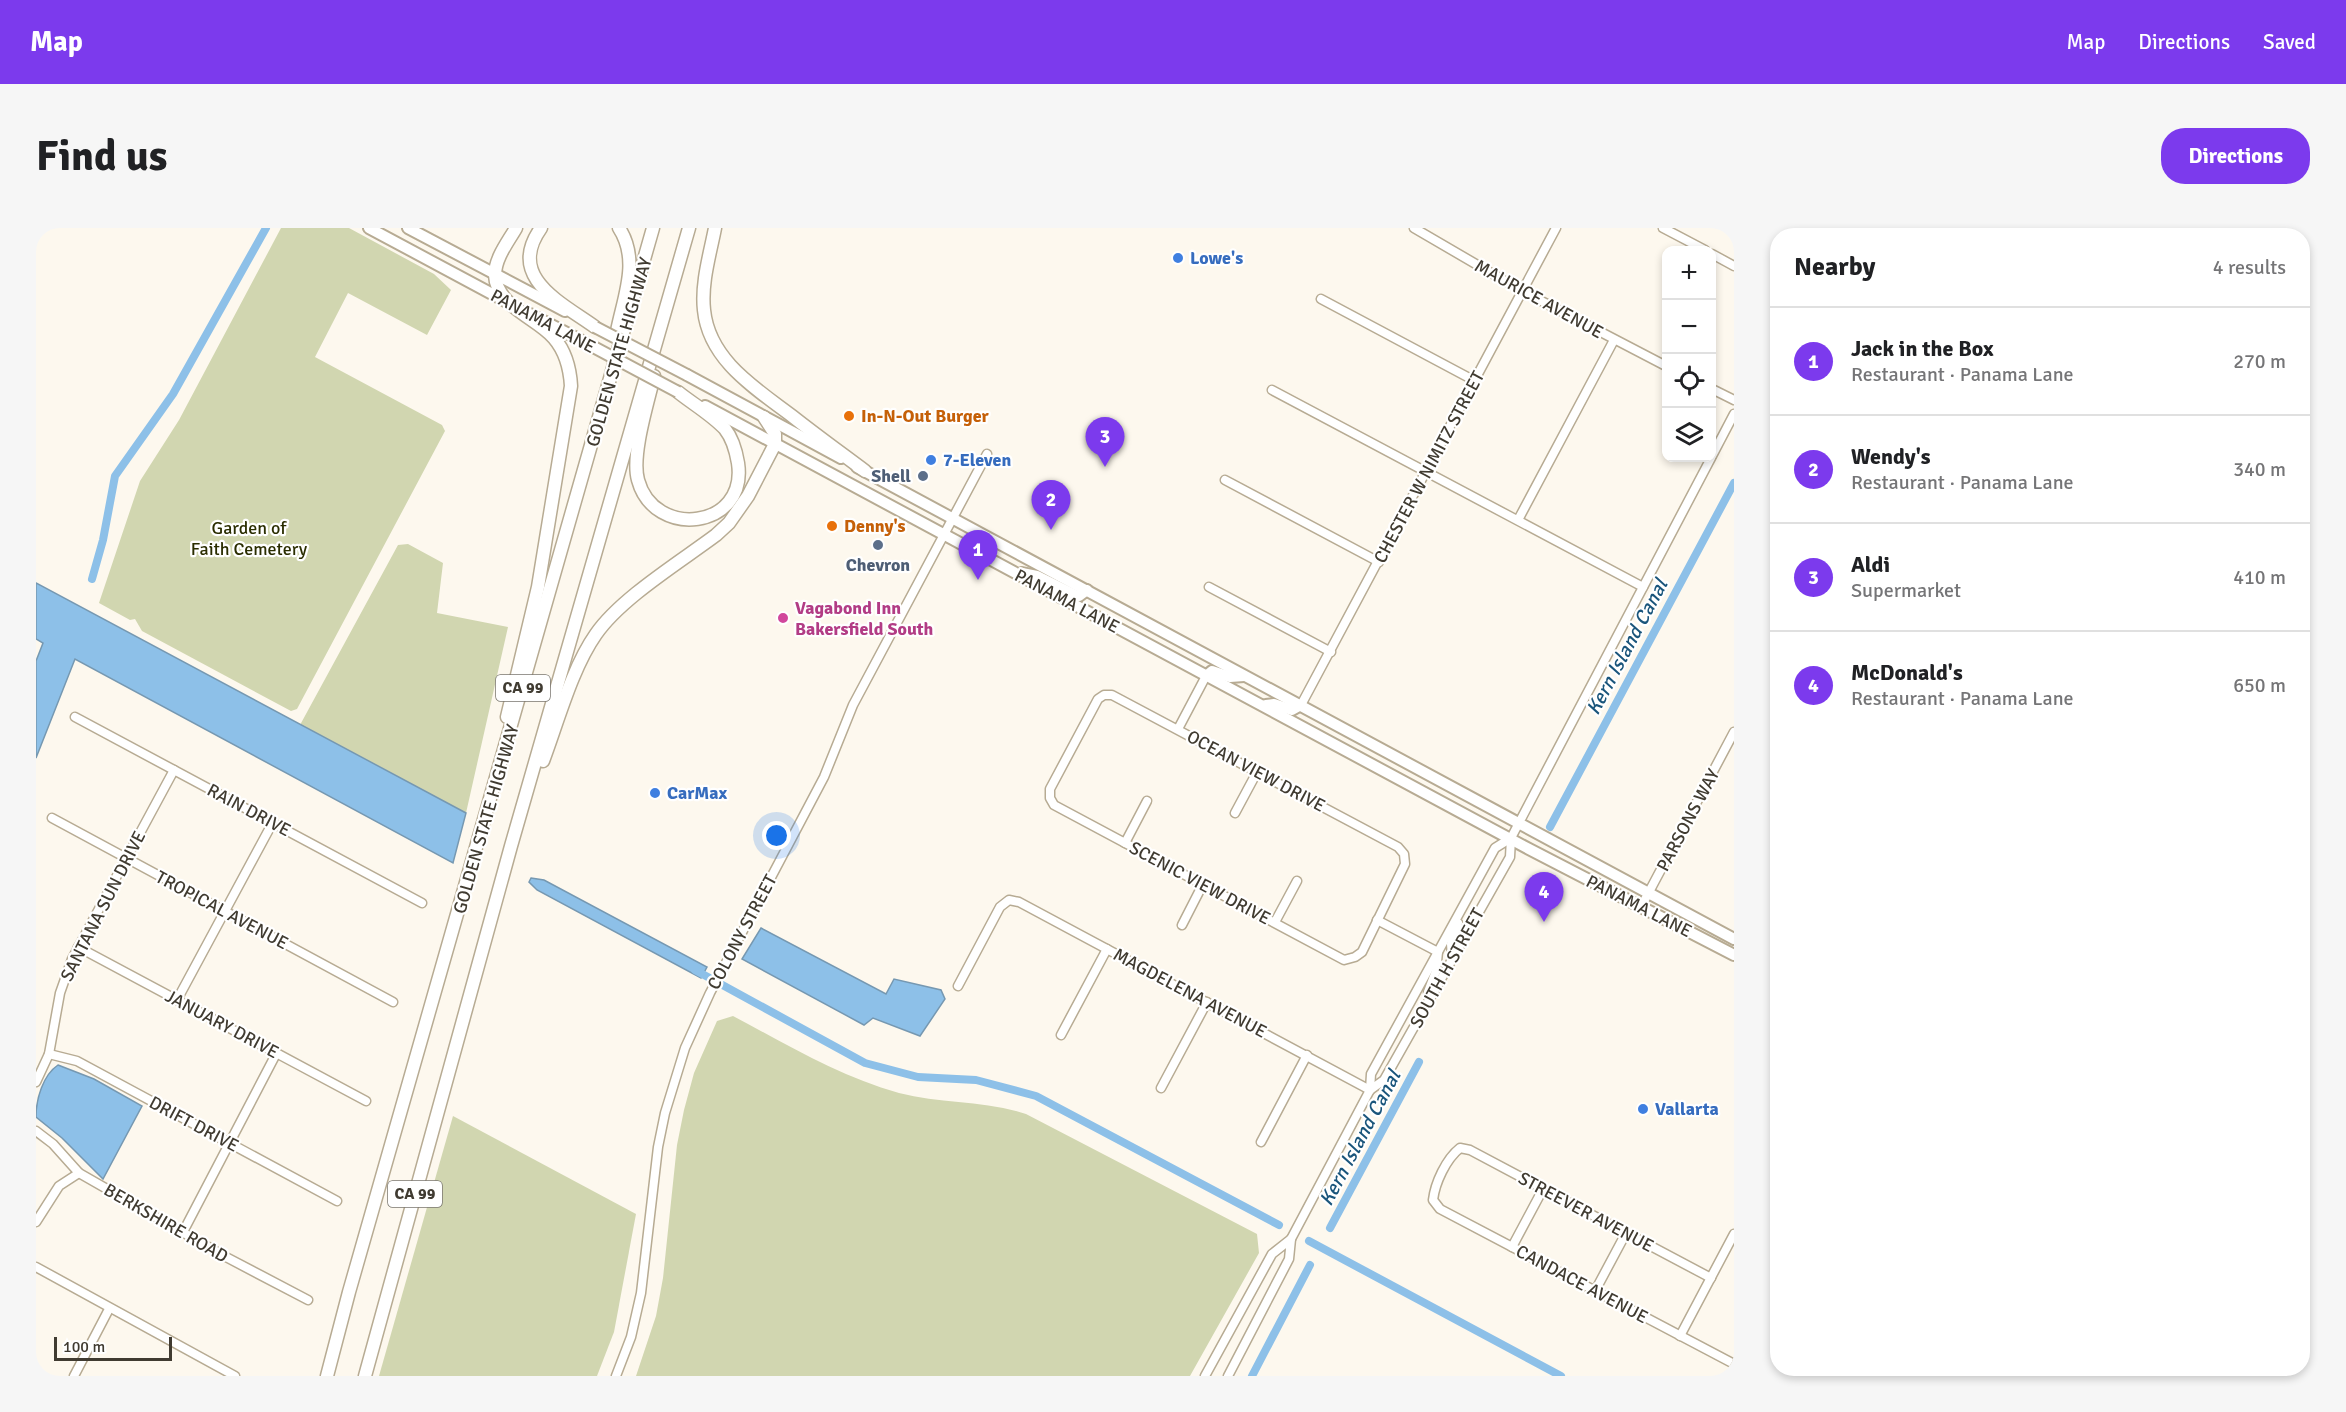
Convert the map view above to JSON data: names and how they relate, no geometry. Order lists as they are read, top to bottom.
{
  "streets": {
    "highway": ["GOLDEN STATE HIGHWAY", "CA 99"],
    "main road": ["PANAMA LANE"],
    "street": [
      "MAURICE AVENUE",
      "CHESTER W NIMITZ STREET",
      "OCEAN VIEW DRIVE",
      "RAIN DRIVE",
      "PARSONS WAY",
      "SCENIC VIEW DRIVE",
      "SANTANA SUN DRIVE",
      "TROPICAL AVENUE",
      "COLONY STREET",
      "SOUTH H STREET",
      "MAGDELENA AVENUE",
      "JANUARY DRIVE",
      "DRIFT DRIVE",
      "STREEVER AVENUE",
      "BERKSHIRE ROAD",
      "CANDACE AVENUE"
    ]
  },
  "crossings": [
    ["MAURICE AVENUE", "CHESTER W NIMITZ STREET"],
    ["PANAMA LANE", "CHESTER W NIMITZ STREET"],
    ["PANAMA LANE", "PARSONS WAY"],
    ["PANAMA LANE", "COLONY STREET"],
    ["PANAMA LANE", "SOUTH H STREET"],
    ["OCEAN VIEW DRIVE", "SCENIC VIEW DRIVE"],
    ["RAIN DRIVE", "SANTANA SUN DRIVE"],
    ["SANTANA SUN DRIVE", "TROPICAL AVENUE"],
    ["SANTANA SUN DRIVE", "JANUARY DRIVE"],
    ["SANTANA SUN DRIVE", "DRIFT DRIVE"],
    ["SOUTH H STREET", "MAGDELENA AVENUE"],
    ["STREEVER AVENUE", "CANDACE AVENUE"]
  ],
  "water": ["Kern Island Canal"],
  "parks": ["Garden of Faith Cemetery"],
  "places": [
    "Lowe's",
    "In-N-Out Burger",
    "7-Eleven",
    "Shell",
    "Denny's",
    "Chevron",
    "Vagabond Inn Bakersfield South",
    "CarMax",
    "Vallarta"
  ],
  "scale_bar": "100 m",
  "page": {
    "header": "Map",
    "nav": ["Map", "Directions", "Saved"],
    "buttons": "Directions",
    "title": "Find us",
    "heading": ["Nearby", "4 results"],
    "map_buttons": ["+", "−"],
    "list": [
      {
        "mark": "1",
        "name": "Jack in the Box",
        "note": "Restaurant · Panama Lane",
        "value": "270 m"
      },
      {
        "mark": "2",
        "name": "Wendy's",
        "note": "Restaurant · Panama Lane",
        "value": "340 m"
      },
      {
        "mark": "3",
        "name": "Aldi",
        "note": "Supermarket",
        "value": "410 m"
      },
      {
        "mark": "4",
        "name": "McDonald's",
        "note": "Restaurant · Panama Lane",
        "value": "650 m"
      }
    ],
    "pins": [
      "3",
      "2",
      "1",
      "4"
    ],
    "scale": "100 m"
  }
}
